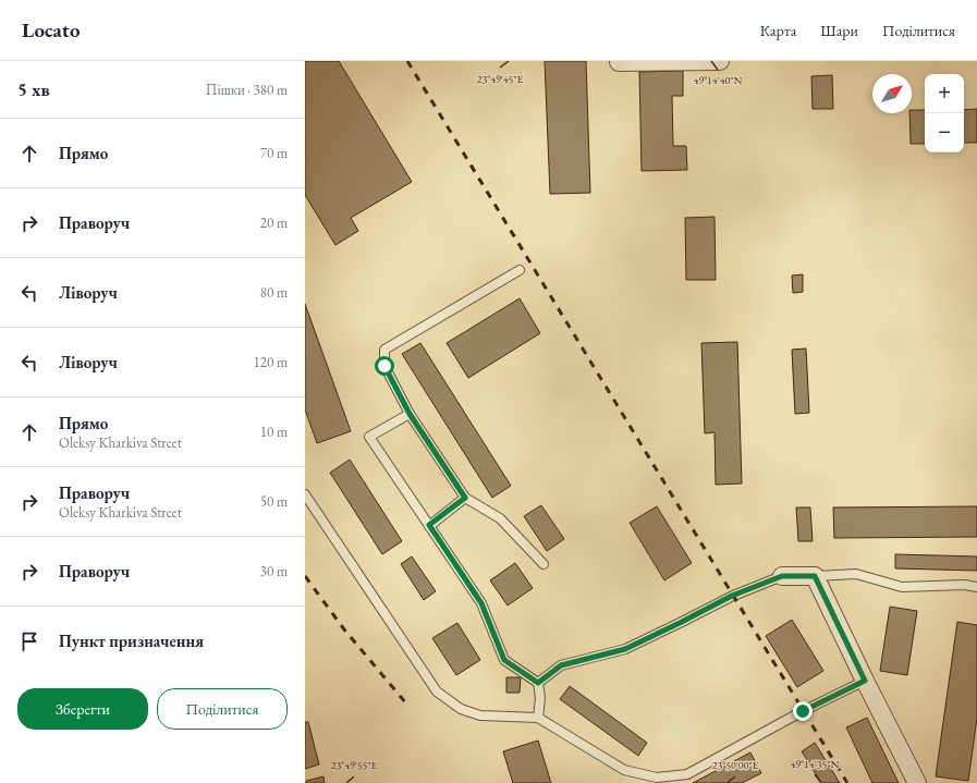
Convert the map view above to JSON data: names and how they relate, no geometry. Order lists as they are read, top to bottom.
{
  "north": "top right",
  "page": {
    "header": "Locato",
    "nav": ["Карта", "Шари", "Поділитися"],
    "heading": ["5 хв", "Пішки · 380 m"],
    "map_buttons": ["+", "−"],
    "list": [
      ["Прямо", "70 m"],
      ["Праворуч", "20 m"],
      ["Ліворуч", "80 m"],
      ["Ліворуч", "120 m"],
      ["Прямо", "Oleksy Kharkiva Street", "10 m"],
      ["Праворуч", "Oleksy Kharkiva Street", "50 m"],
      ["Праворуч", "30 m"],
      "Пункт призначення"
    ],
    "buttons": ["Зберегти", "Поділитися"]
  },
  "coordinates": [
    "23°49'45\"E",
    "49°14'40\"N",
    "49°14'35\"N",
    "23°49'55\"E",
    "23°50'00\"E"
  ]
}
